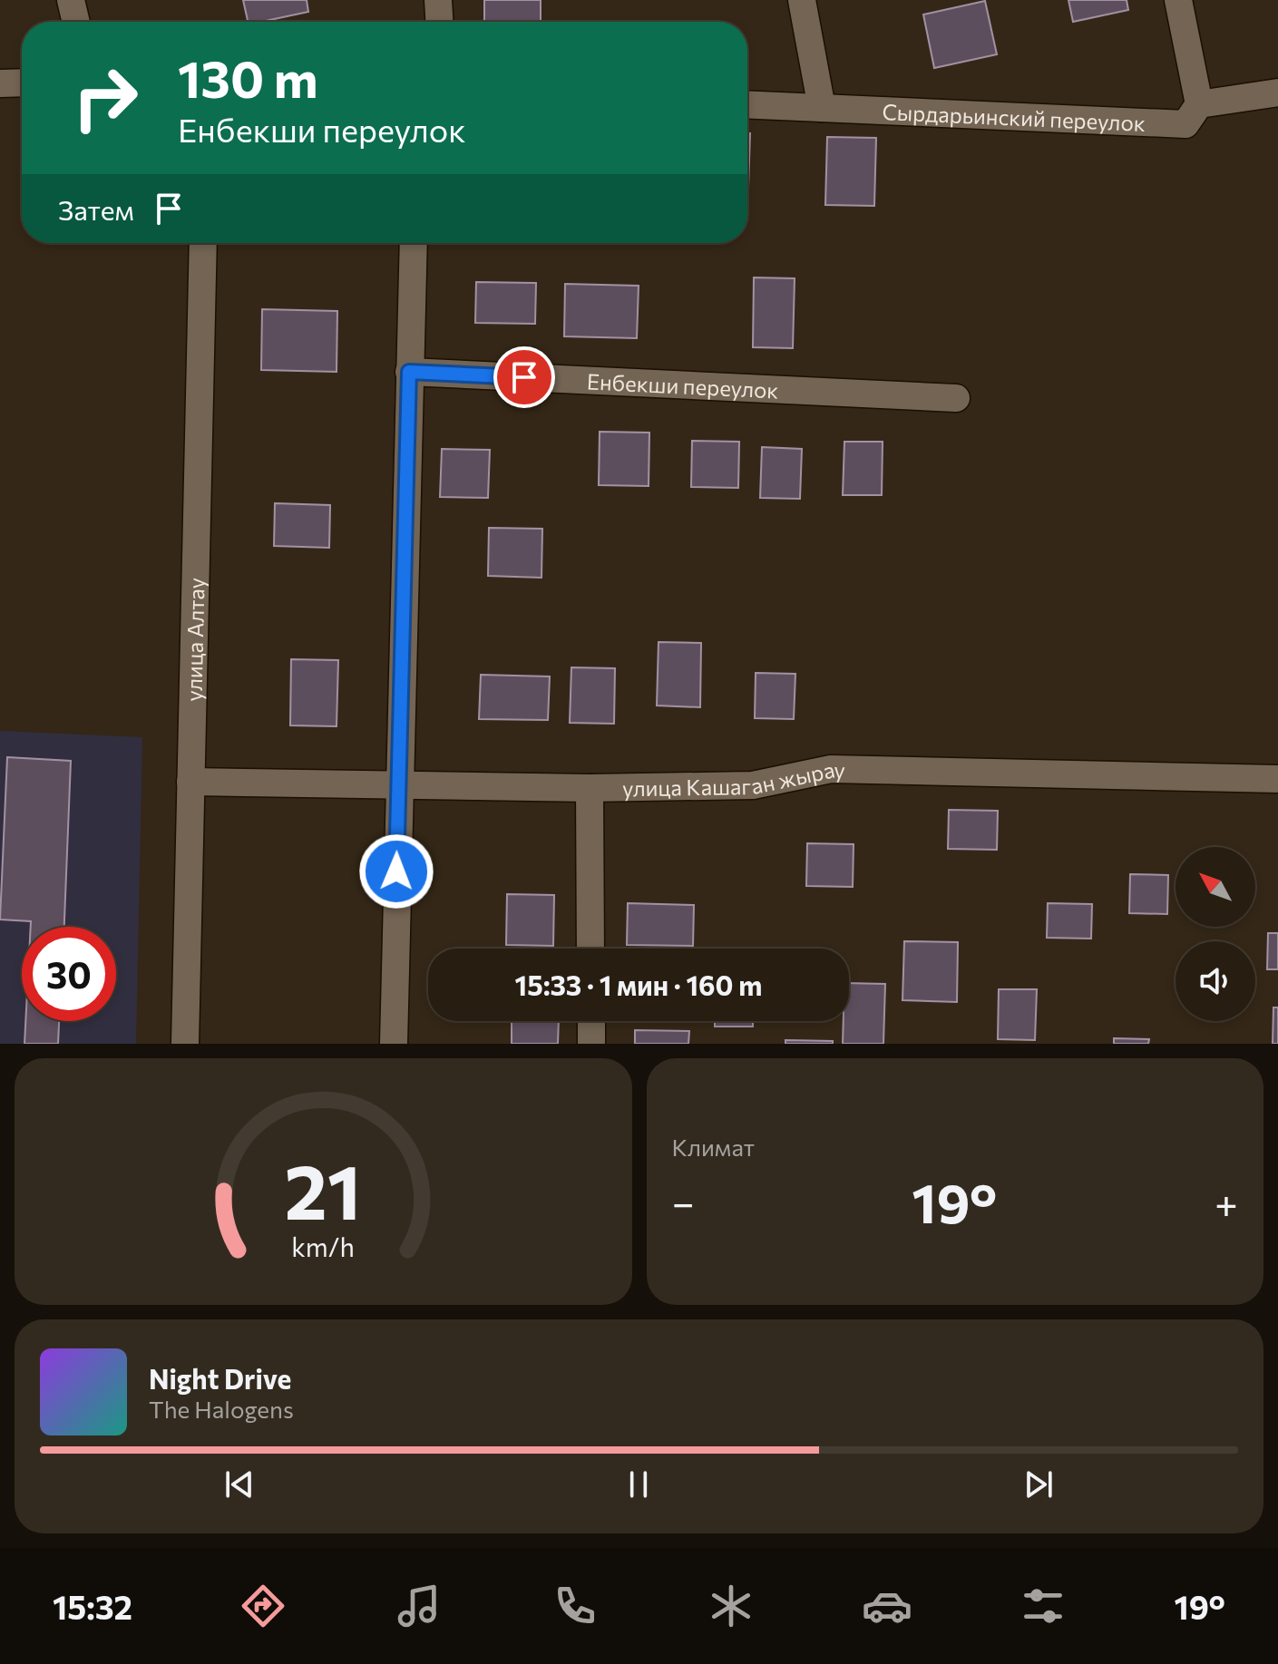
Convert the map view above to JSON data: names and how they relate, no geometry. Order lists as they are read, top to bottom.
{
  "streets": {
    "street": [
      "Сырдарьинский переулок",
      "Енбекши переулок",
      "улица Алтау",
      "улица Кашаган жырау"
    ]
  },
  "crossings": [
    ["улица Алтау", "улица Кашаган жырау"]
  ],
  "north": "top left",
  "page": {
    "turn": ["130 m", "Енбекши переулок"],
    "then": "Затем",
    "limit": "30",
    "trip": "15:33 · 1 мин · 160 m",
    "tile": "Климат",
    "heat": ["−", "19°", "+"],
    "song": ["Night Drive", "The Halogens"],
    "tabs": ["15:32", "19°"],
    "gauge": ["21", "km/h"]
  }
}
